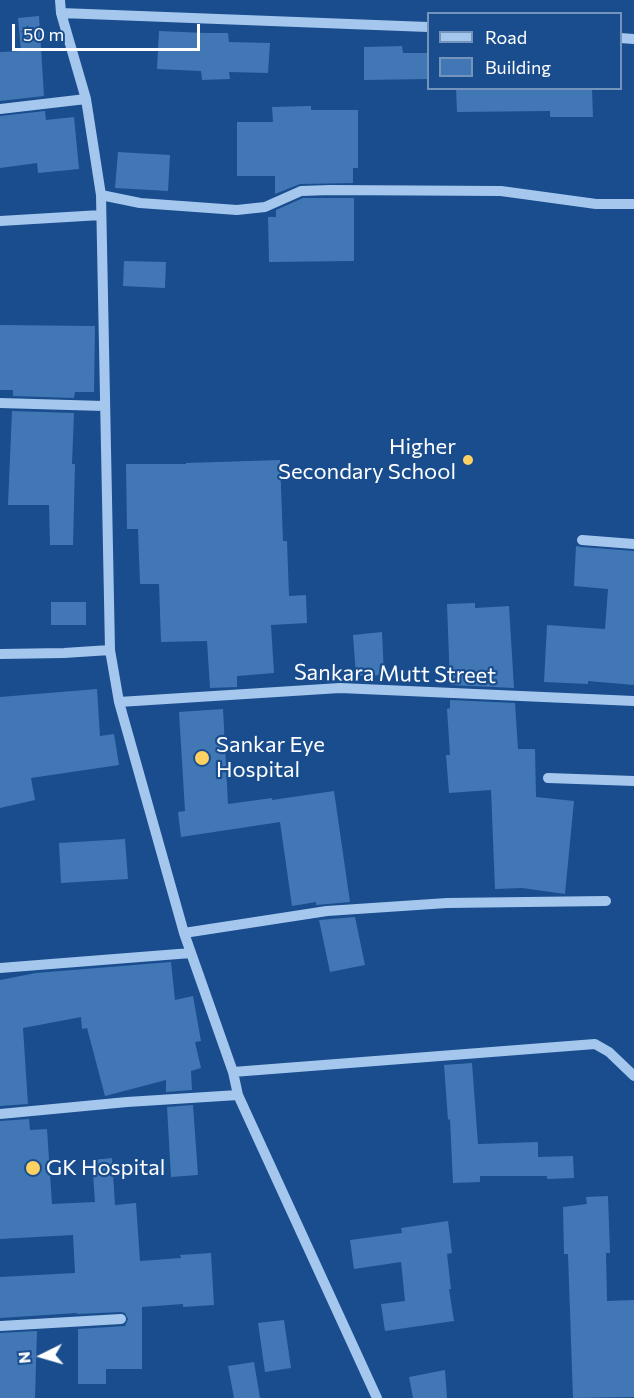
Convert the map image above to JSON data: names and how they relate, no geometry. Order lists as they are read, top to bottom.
{
  "streets": {
    "street": ["Sankara Mutt Street"]
  },
  "places": ["Higher Secondary School", "Sankar Eye Hospital", "GK Hospital"],
  "legend": ["Road", "Building"],
  "scale_bar": "50 m",
  "north": "left"
}
